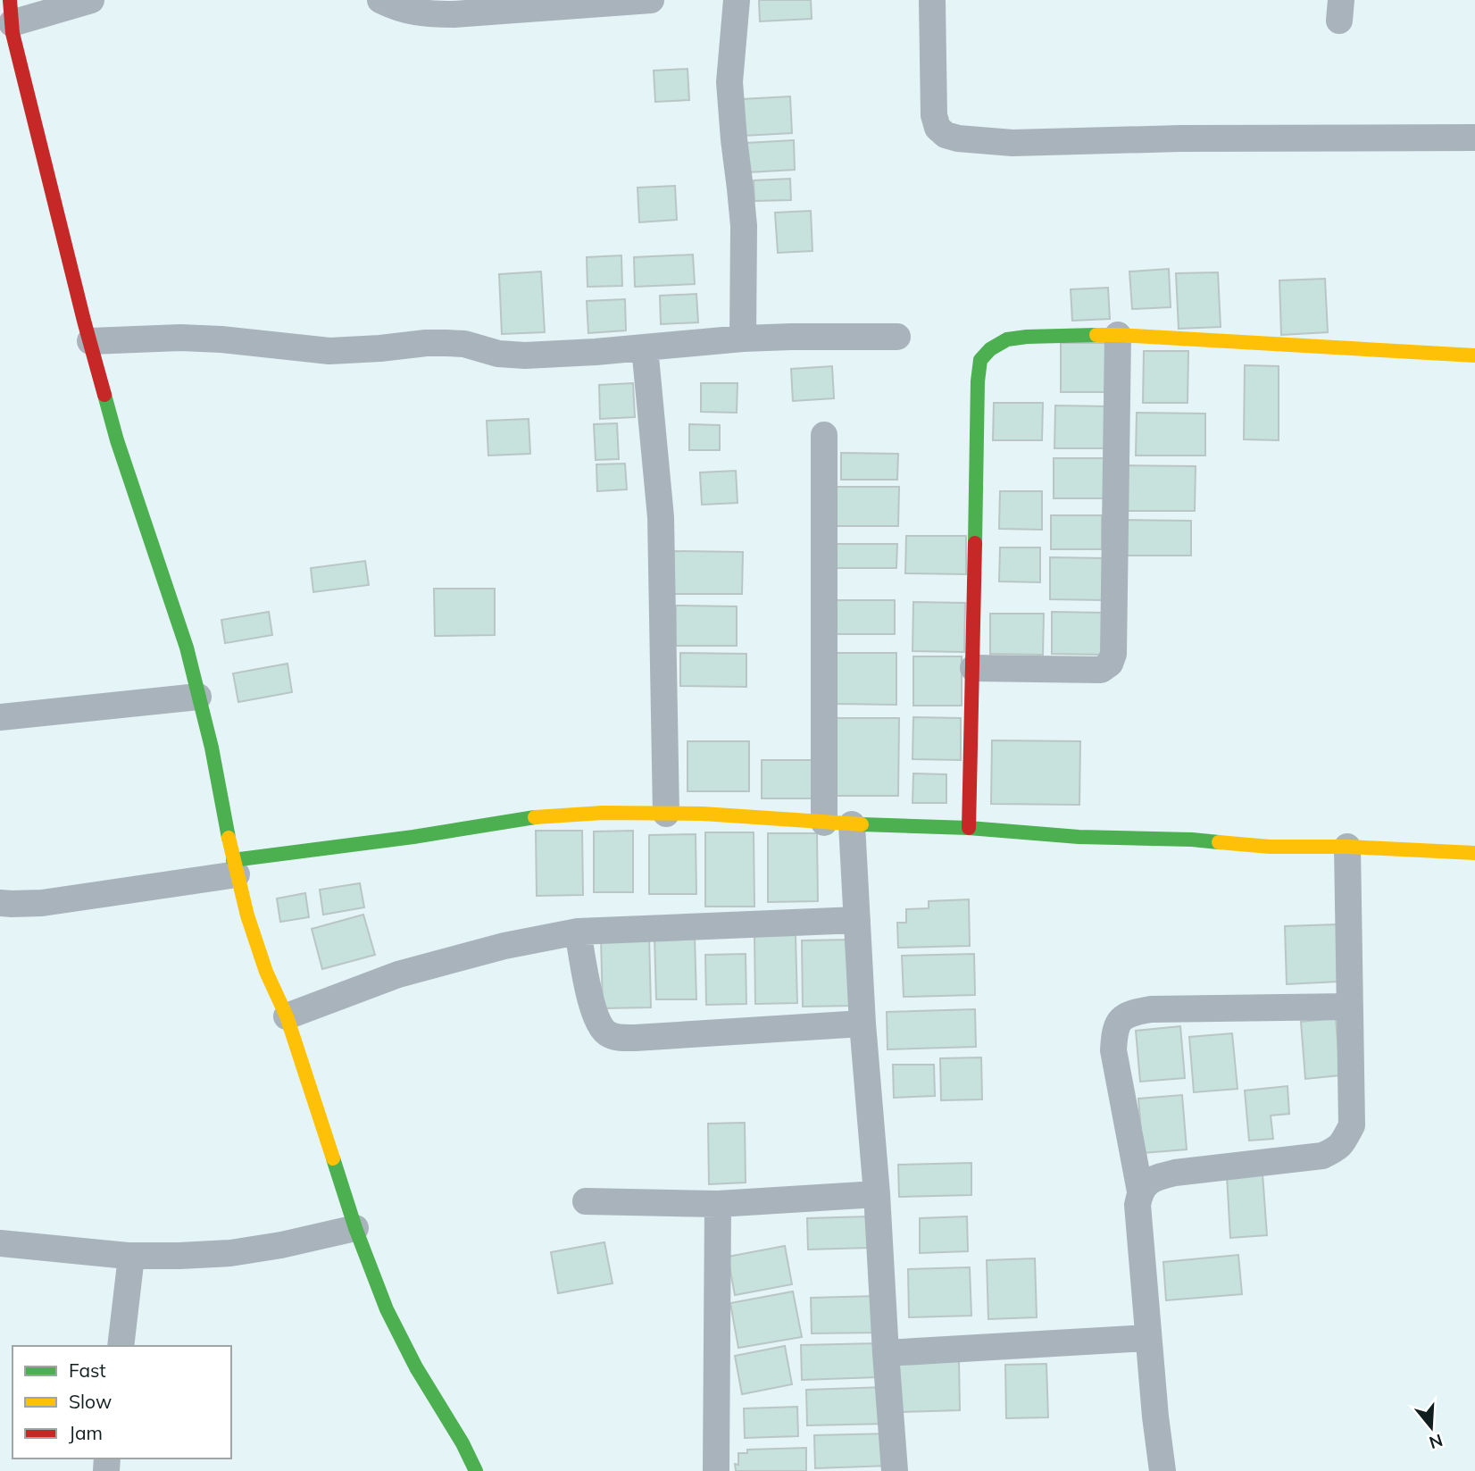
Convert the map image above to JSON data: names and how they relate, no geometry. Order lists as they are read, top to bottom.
{
  "legend": ["Fast", "Slow", "Jam"],
  "north": "bottom"
}
